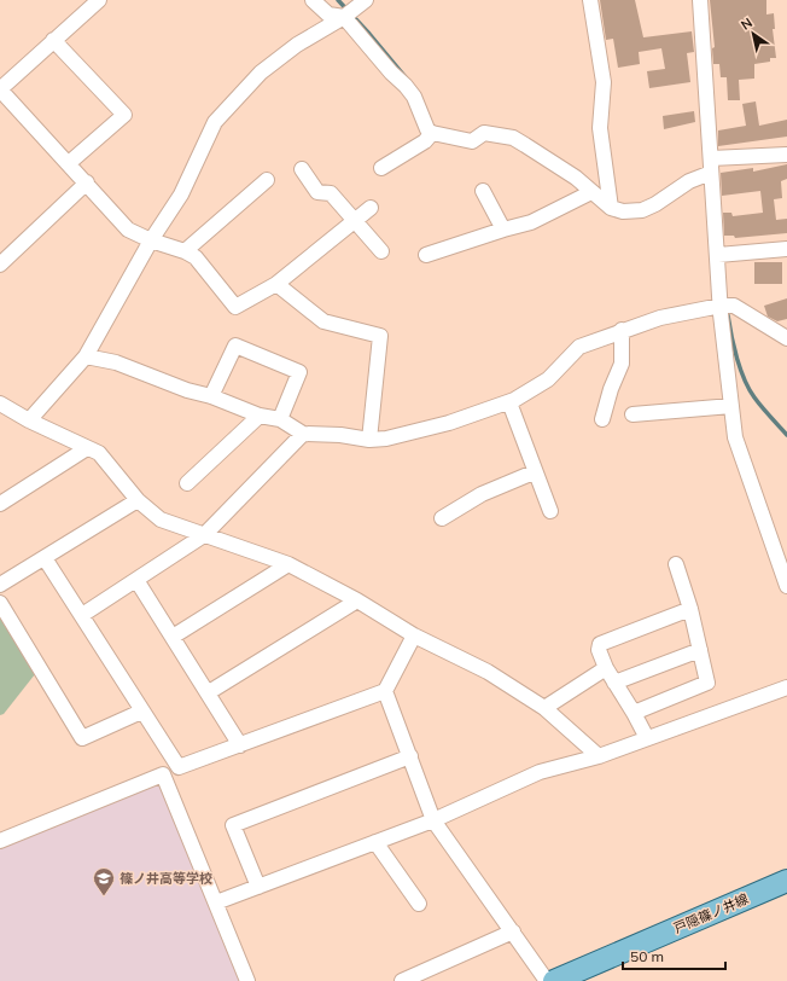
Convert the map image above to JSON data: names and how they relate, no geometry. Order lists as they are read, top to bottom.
{
  "streets": {
    "main road": ["戸隠篠ノ井線"]
  },
  "places": {
    "school or university": ["篠ノ井高等学校"]
  },
  "scale_bar": "50 m",
  "north": "top left"
}
